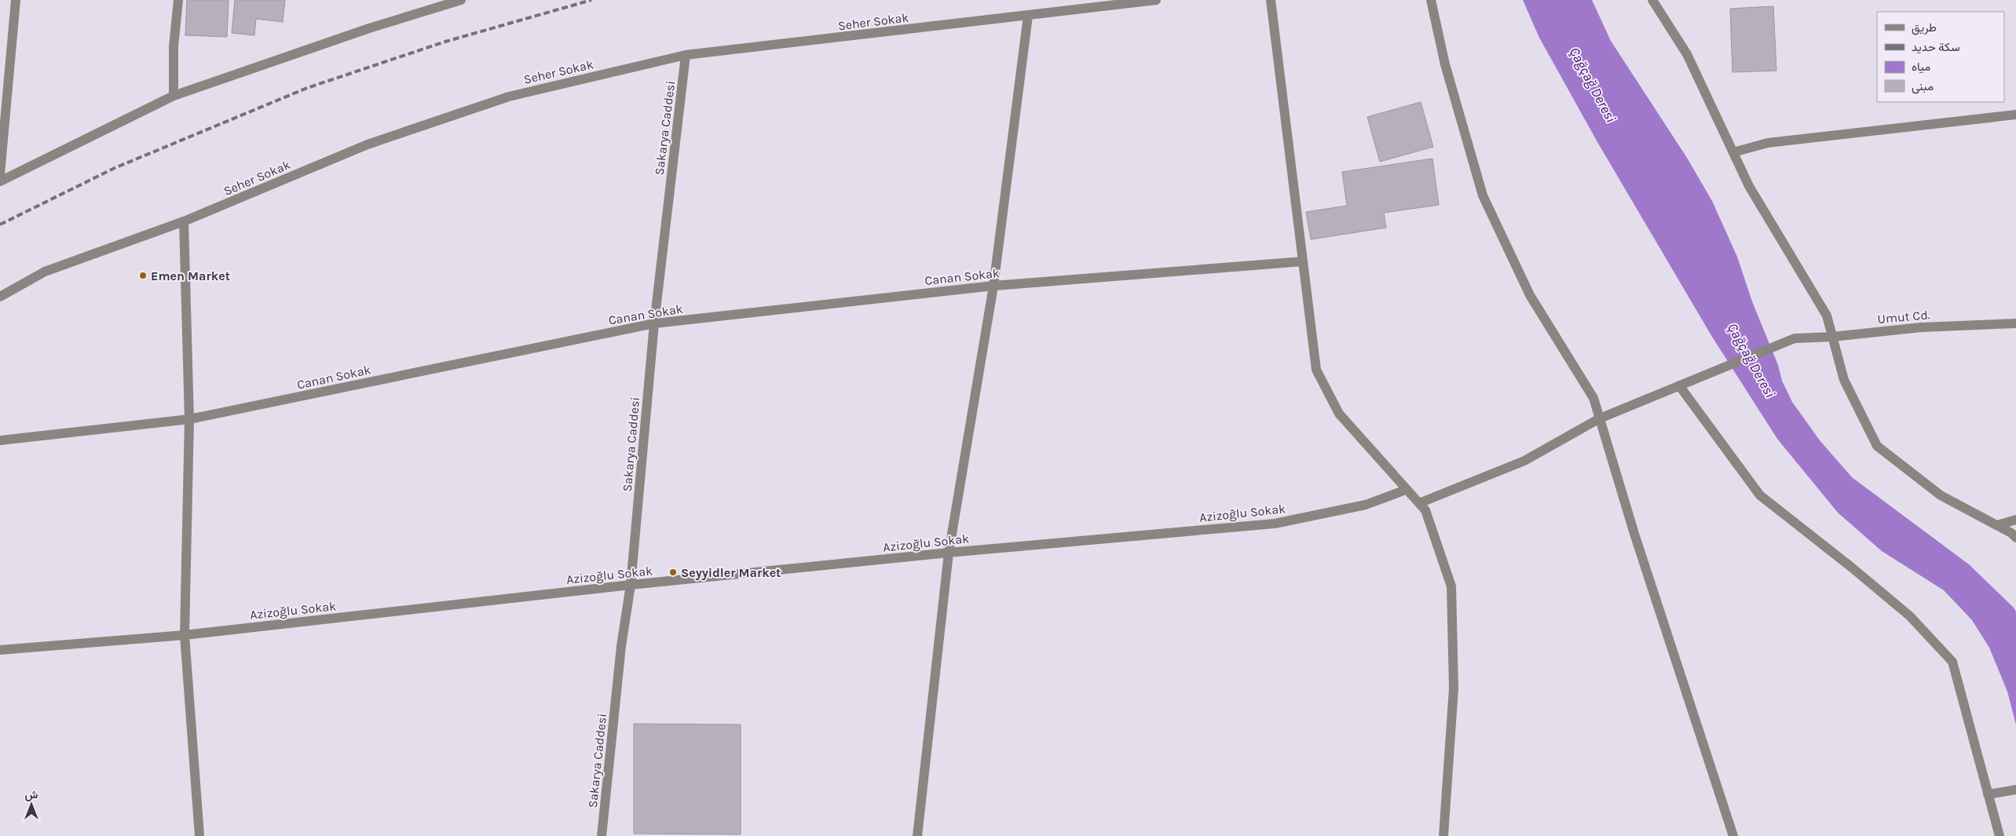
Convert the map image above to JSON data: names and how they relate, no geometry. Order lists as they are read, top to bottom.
{
  "streets": {
    "street": [
      "Seher Sokak",
      "Sakarya Caddesi",
      "Canan Sokak",
      "Umut Cd.",
      "Azizoğlu Sokak"
    ]
  },
  "crossings": [
    ["Seher Sokak", "Sakarya Caddesi"],
    ["Sakarya Caddesi", "Canan Sokak"],
    ["Sakarya Caddesi", "Azizoğlu Sokak"]
  ],
  "water": ["Çağçağ Deresi"],
  "places": ["Emen Market", "Seyyidler Market"],
  "legend": [
    "طريق",
    "سكة حديد",
    "مياه",
    "مبنى"
  ],
  "north": "top"
}
